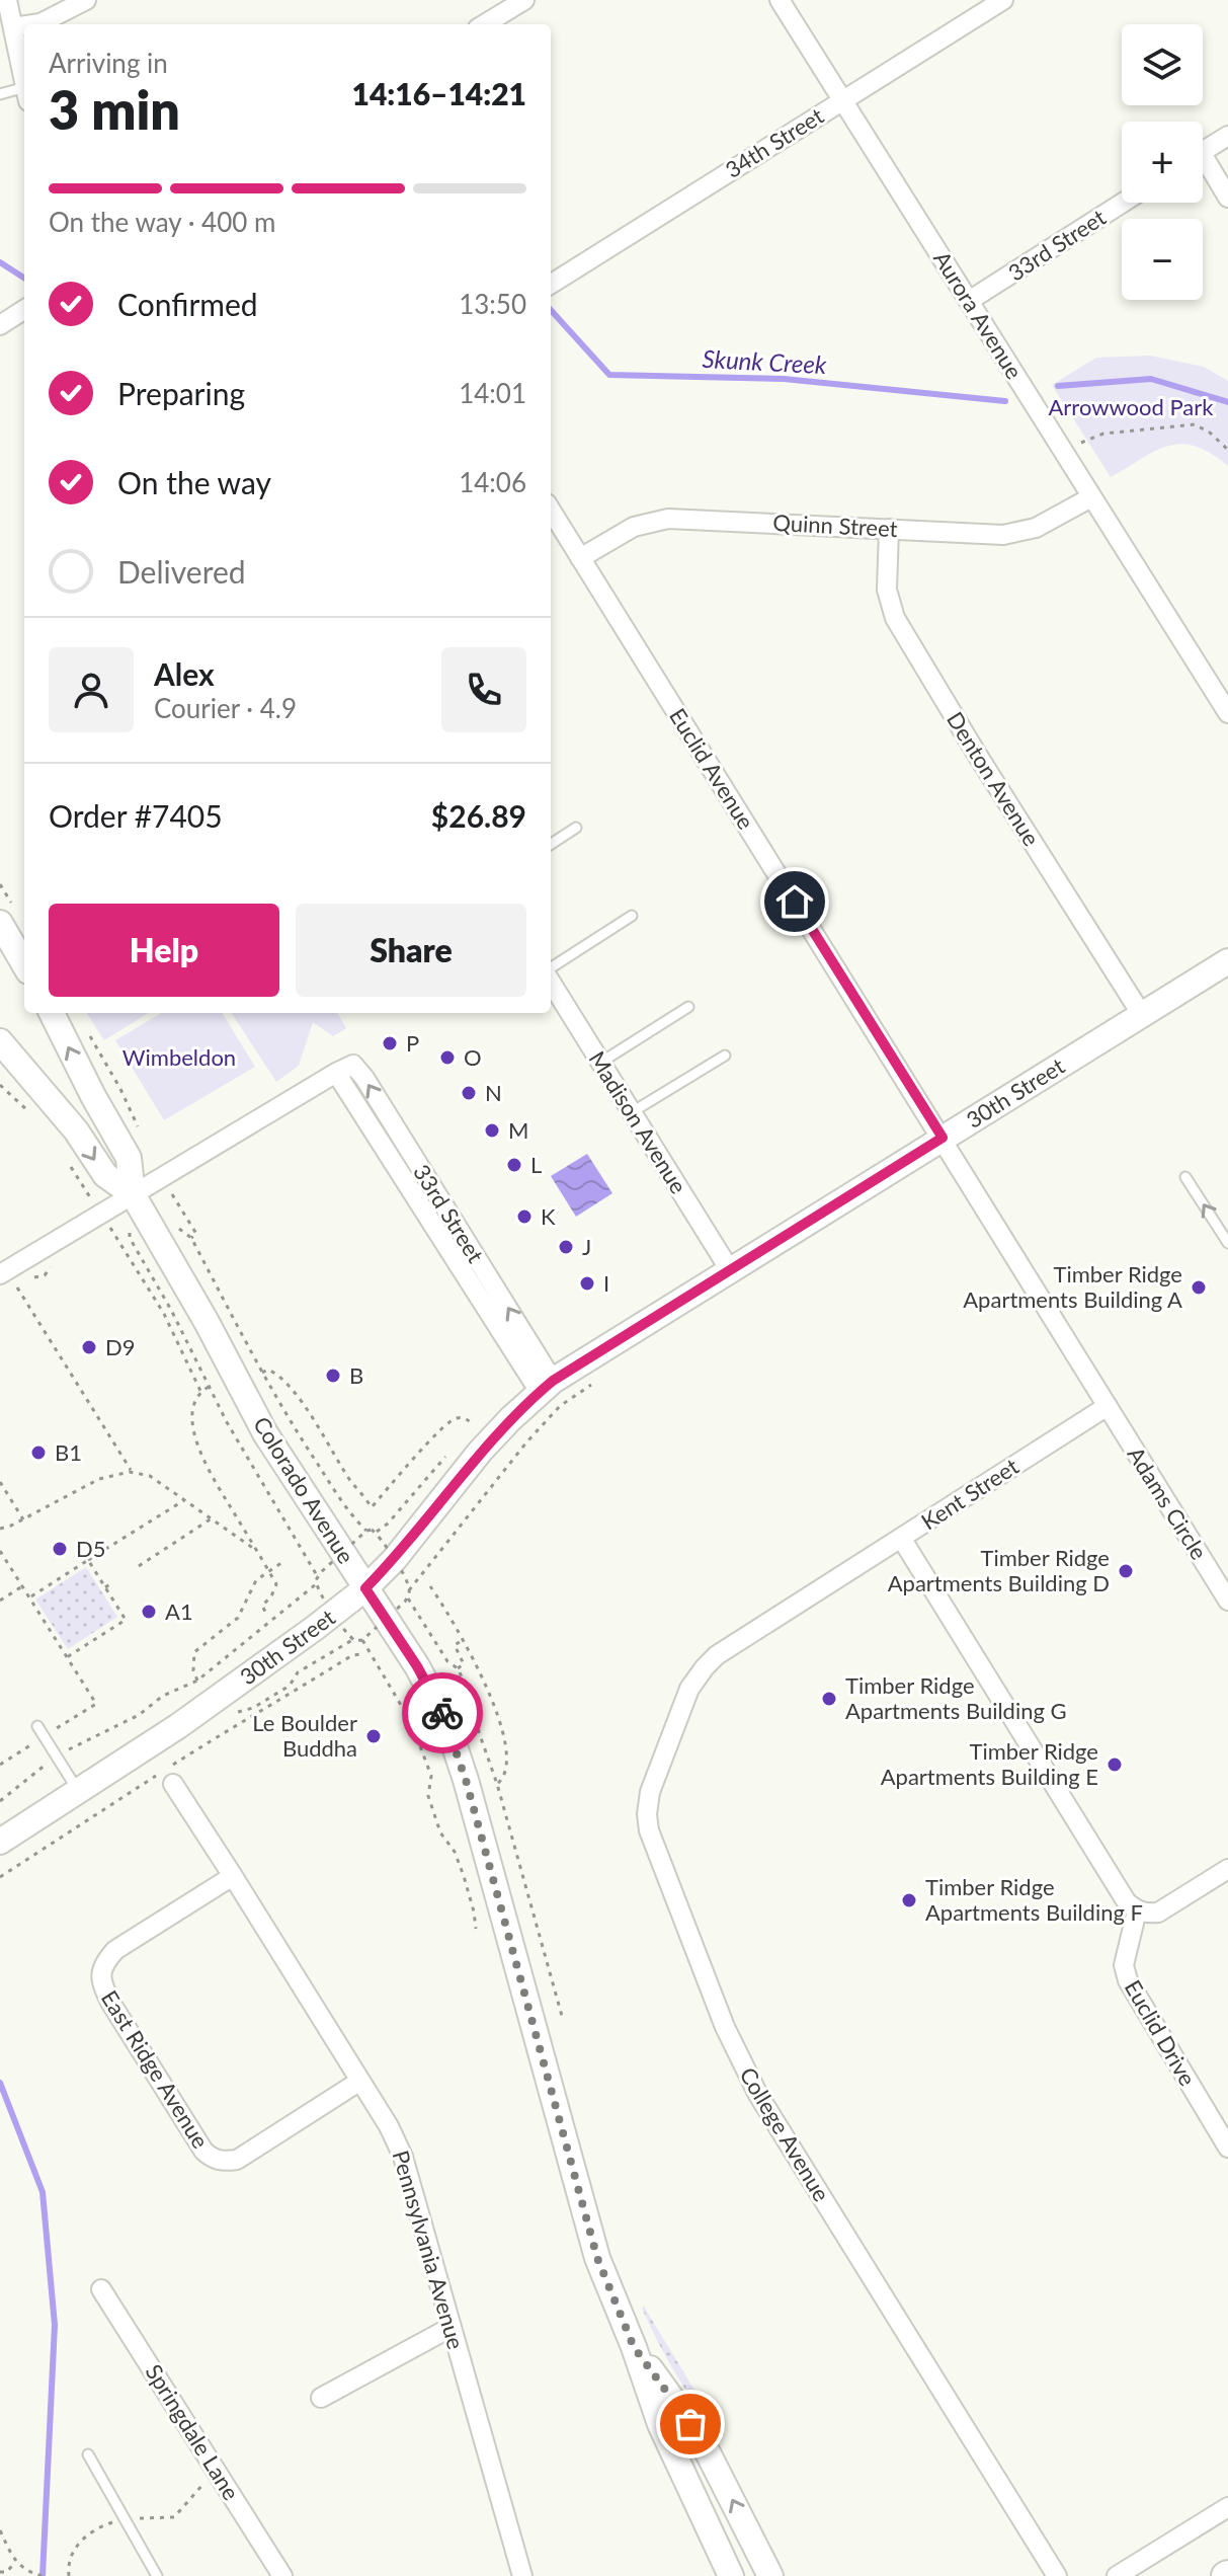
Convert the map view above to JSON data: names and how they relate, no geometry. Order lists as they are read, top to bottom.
{
  "streets": {
    "main road": ["30th Street", "Colorado Avenue"],
    "street": [
      "34th Street",
      "33rd Street",
      "Aurora Avenue",
      "Quinn Street",
      "Euclid Avenue",
      "Denton Avenue",
      "Madison Avenue",
      "Kent Street",
      "Adams Circle",
      "Euclid Drive",
      "East Ridge Avenue",
      "College Avenue",
      "Pennsylvania Avenue",
      "Springdale Lane"
    ]
  },
  "crossings": [
    ["34th Street", "Aurora Avenue"],
    ["33rd Street", "Aurora Avenue"],
    ["33rd Street", "30th Street"],
    ["33rd Street", "Colorado Avenue"],
    ["Aurora Avenue", "Quinn Street"],
    ["Quinn Street", "Euclid Avenue"],
    ["Quinn Street", "Denton Avenue"],
    ["Euclid Avenue", "30th Street"],
    ["Euclid Avenue", "Kent Street"],
    ["Euclid Avenue", "Adams Circle"],
    ["Denton Avenue", "30th Street"],
    ["30th Street", "Madison Avenue"],
    ["30th Street", "Colorado Avenue"],
    ["Kent Street", "Adams Circle"],
    ["Kent Street", "College Avenue"],
    ["East Ridge Avenue", "Pennsylvania Avenue"]
  ],
  "water": ["Skunk Creek"],
  "parks": ["Arrowwood Park", "Wimbeldon"],
  "places": [
    "P",
    "O",
    "N",
    "M",
    "L",
    "K",
    "J",
    "I",
    "Timber Ridge Apartments Building A",
    "D9",
    "B",
    "B1",
    "D5",
    "Timber Ridge Apartments Building D",
    "A1",
    "Timber Ridge Apartments Building G",
    "Le Boulder Buddha",
    "Timber Ridge Apartments Building E",
    "Timber Ridge Apartments Building F"
  ],
  "page": {
    "map_buttons": ["+", "−"],
    "heading": ["3 min", "Arriving in", "14:16–14:21"],
    "panel": [
      "Alex",
      "Courier · 4.9",
      "Order #7405",
      "$26.89"
    ],
    "bar": "On the way · 400 m",
    "list": [
      ["Confirmed", "13:50"],
      ["Preparing", "14:01"],
      ["On the way", "14:06"],
      "Delivered"
    ],
    "buttons": ["Help", "Share"]
  }
}
